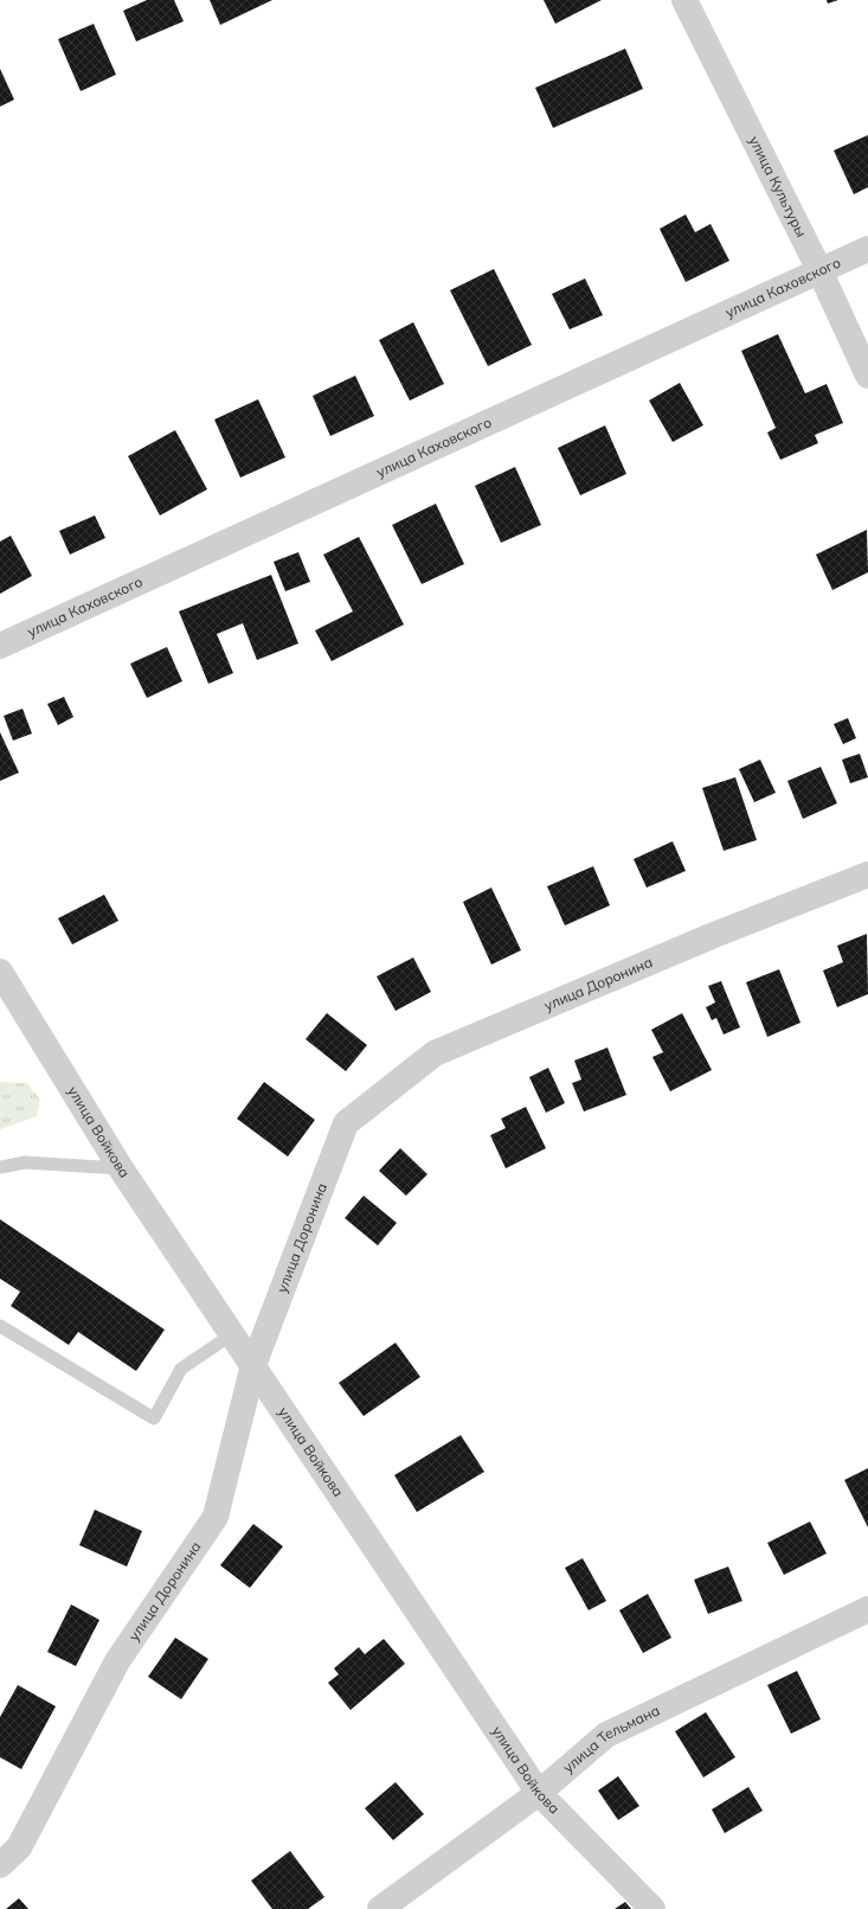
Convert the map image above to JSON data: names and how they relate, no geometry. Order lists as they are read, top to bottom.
{
  "streets": {
    "street": [
      "улица Культуры",
      "улица Каховского",
      "улица Доронина",
      "улица Войкова",
      "улица Тельмана"
    ]
  },
  "crossings": [
    ["улица Культуры", "улица Каховского"],
    ["улица Доронина", "улица Войкова"],
    ["улица Войкова", "улица Тельмана"]
  ]
}
